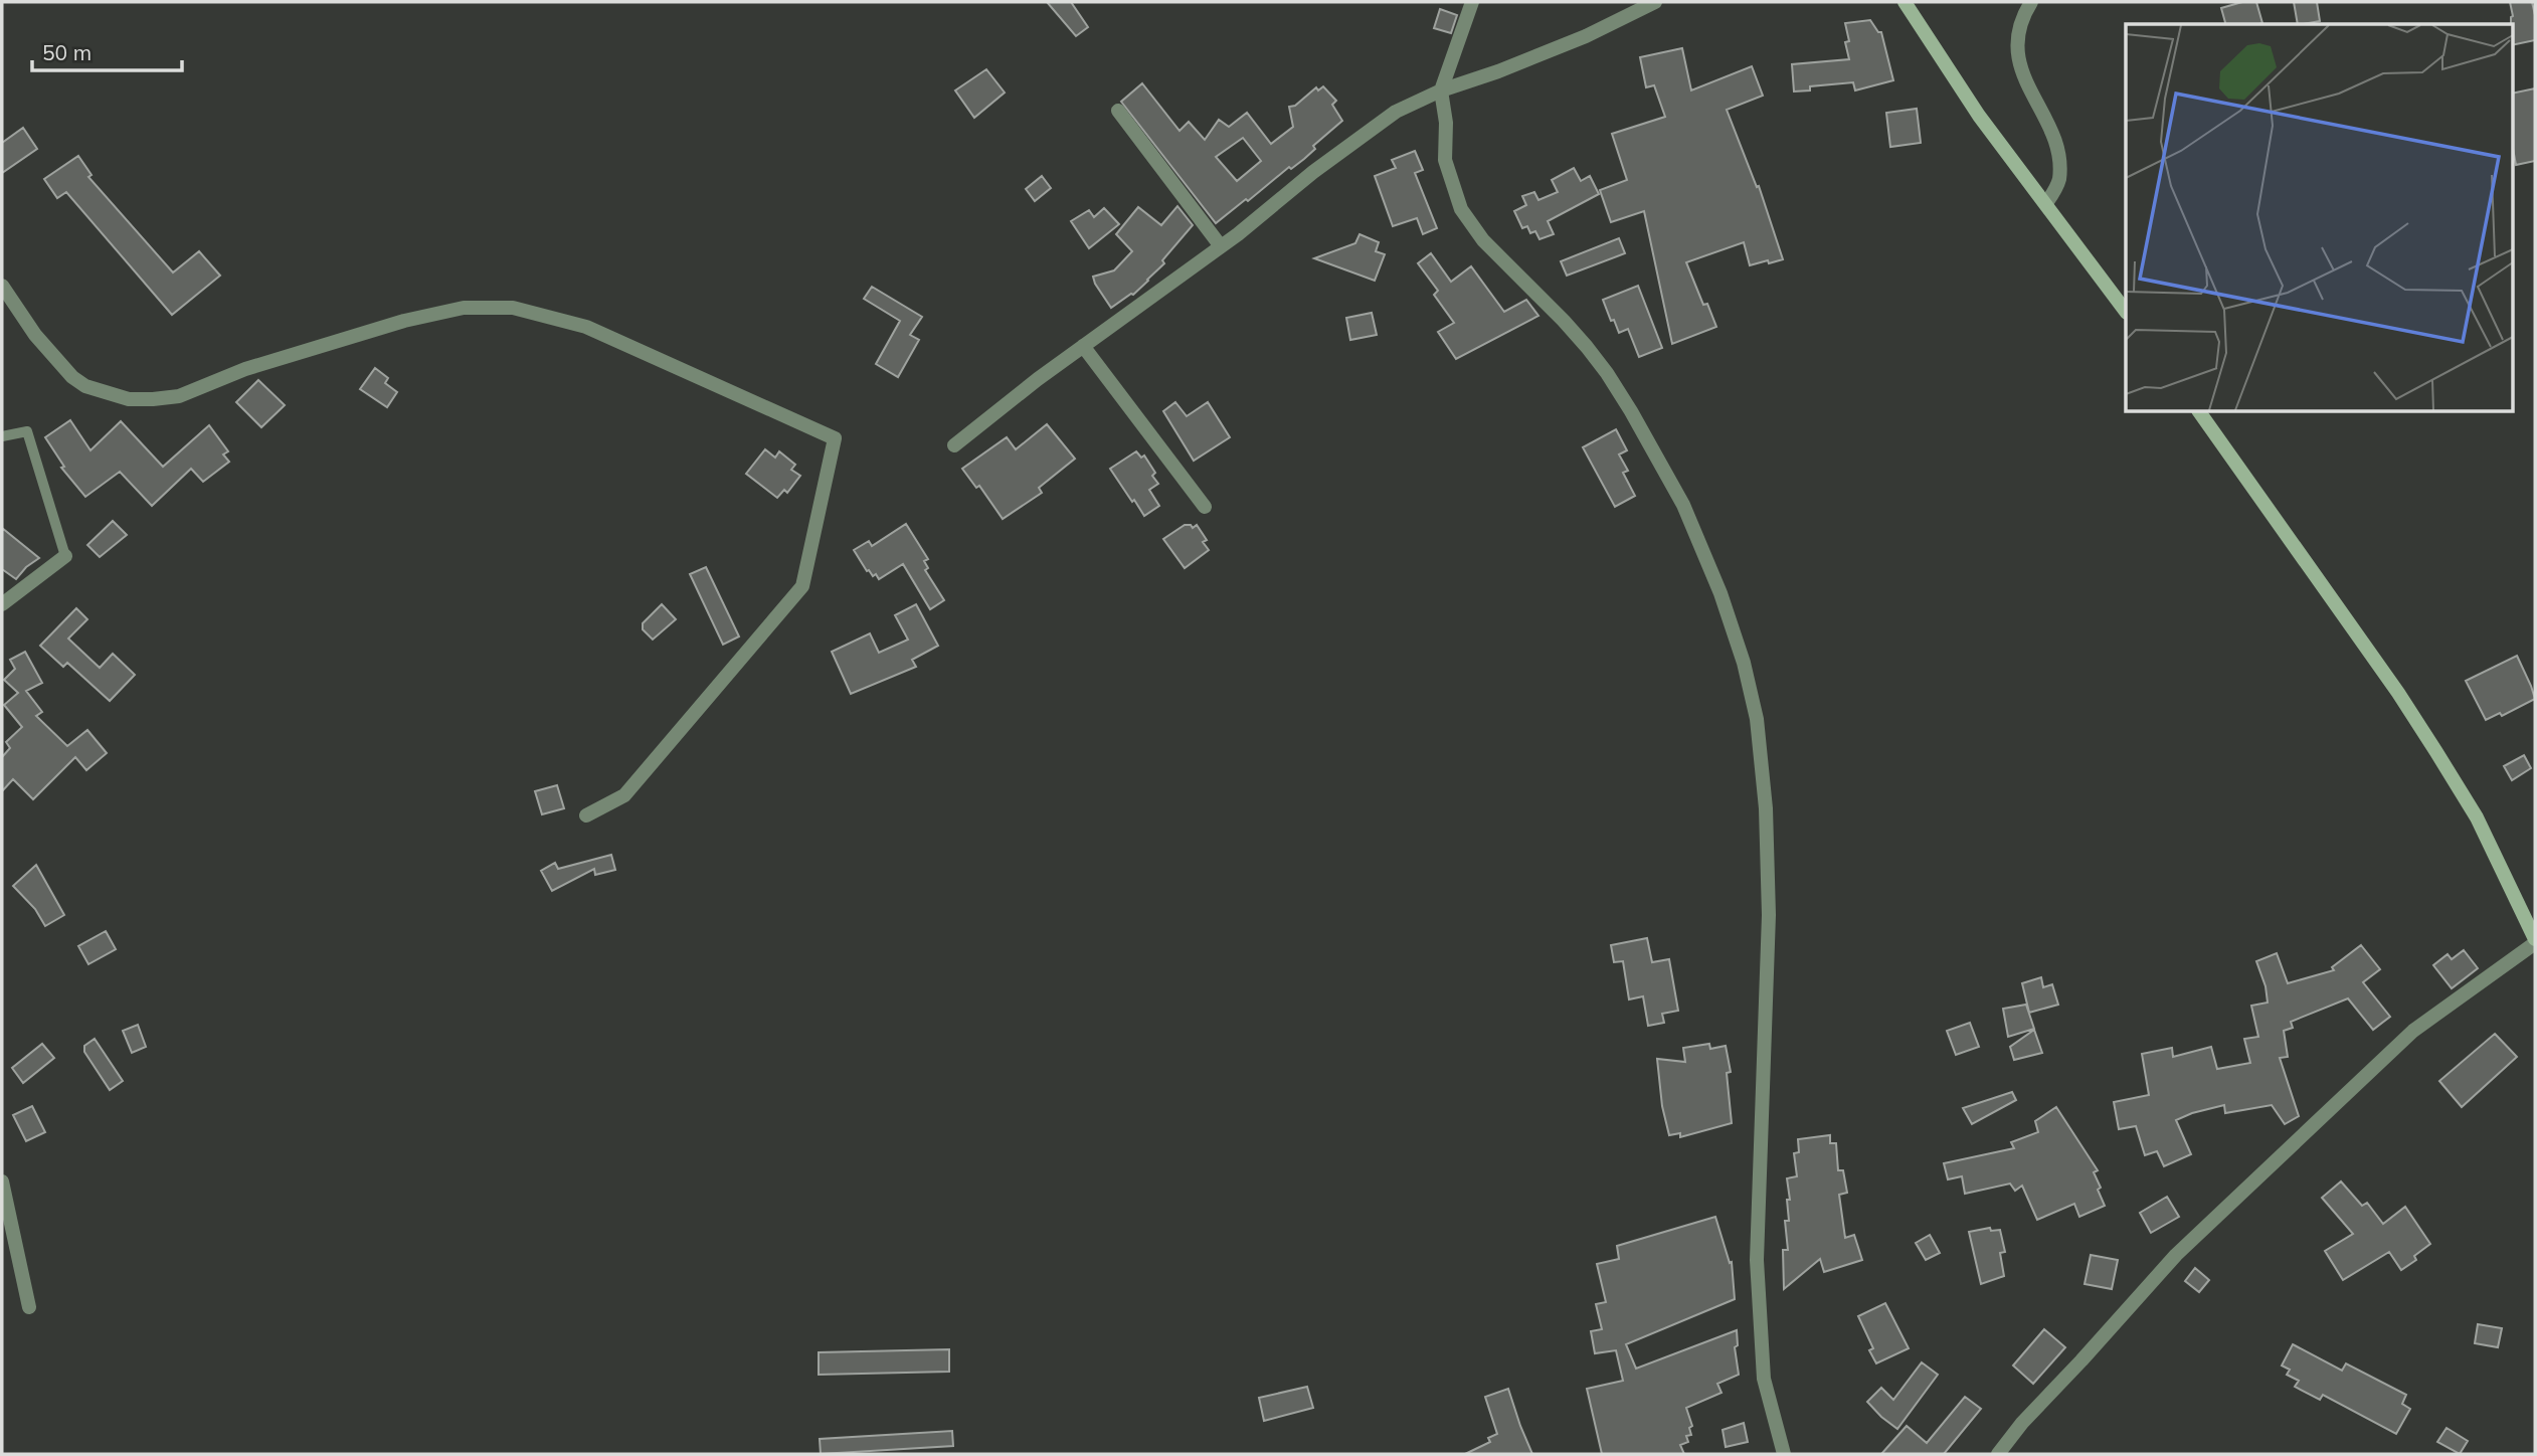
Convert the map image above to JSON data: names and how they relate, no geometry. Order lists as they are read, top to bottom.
{
  "scale_bar": "50 m"
}
